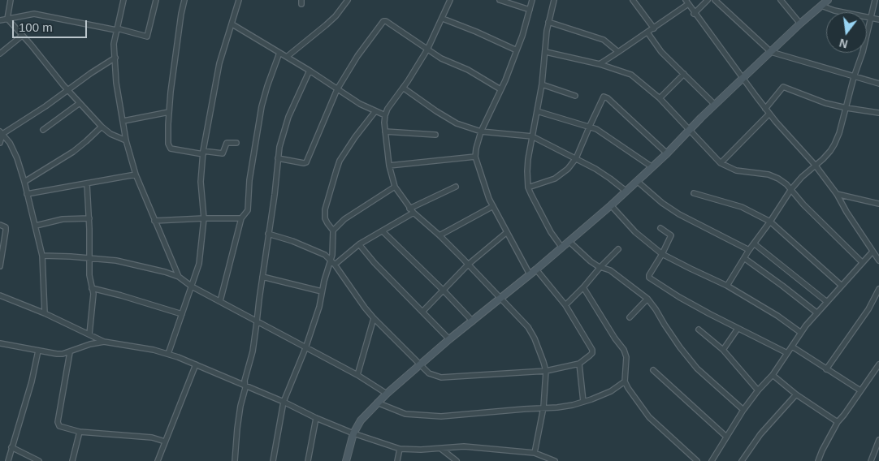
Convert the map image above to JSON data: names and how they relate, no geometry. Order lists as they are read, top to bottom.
{
  "scale_bar": "100 m",
  "north": "bottom"
}
